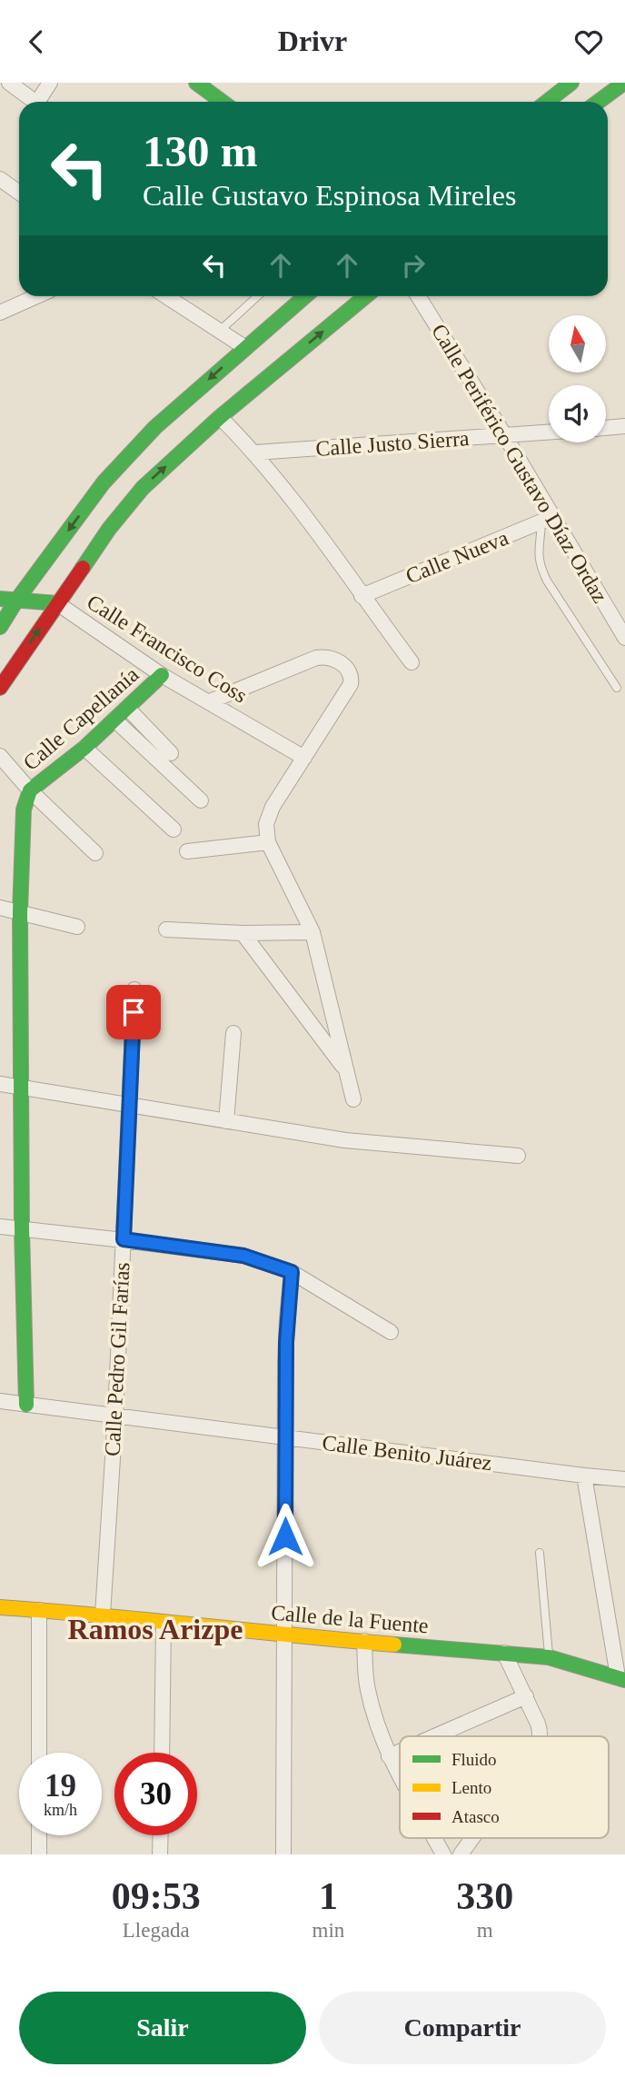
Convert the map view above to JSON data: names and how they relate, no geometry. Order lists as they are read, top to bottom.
{
  "streets": {
    "street": [
      "Calle Justo Sierra",
      "Calle Periférico Gustavo Díaz Ordaz",
      "Calle Nueva",
      "Calle Francisco Coss",
      "Calle Capellanía",
      "Calle Pedro Gil Farías",
      "Calle Benito Juárez",
      "Calle de la Fuente"
    ]
  },
  "crossings": [
    ["Calle Justo Sierra", "Calle Periférico Gustavo Díaz Ordaz"],
    ["Calle Periférico Gustavo Díaz Ordaz", "Calle Nueva"],
    ["Calle Francisco Coss", "Calle Capellanía"],
    ["Calle Capellanía", "Calle Benito Juárez"],
    ["Calle Pedro Gil Farías", "Calle Benito Juárez"],
    ["Calle Pedro Gil Farías", "Calle de la Fuente"],
    ["Calle Benito Juárez", "Calle de la Fuente"]
  ],
  "districts": ["Ramos Arizpe"],
  "legend": ["Fluido", "Lento", "Atasco"],
  "north": "top",
  "page": {
    "header": "Drivr",
    "turn": ["130 m", "Calle Gustavo Espinosa Mireles"],
    "speed": "19 km/h",
    "limit": "30",
    "eta": [
      "09:53",
      "Llegada",
      "1",
      "min",
      "330",
      "m"
    ],
    "buttons": ["Salir", "Compartir"]
  }
}
